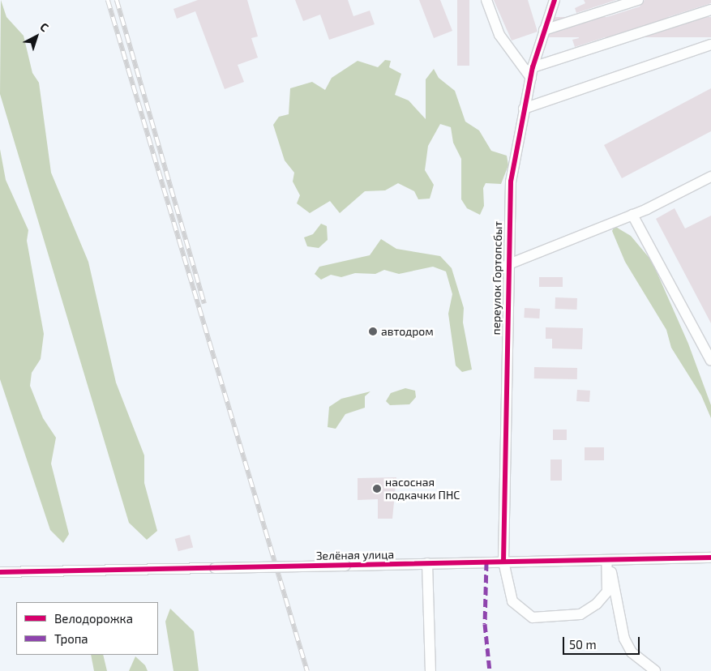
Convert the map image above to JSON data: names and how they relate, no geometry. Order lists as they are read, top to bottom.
{
  "streets": {
    "street": ["переулок Гортопсбыт", "Зелёная улица"]
  },
  "crossings": [
    ["переулок Гортопсбыт", "Зелёная улица"]
  ],
  "places": ["автодром", "насосная подкачки ПНС"],
  "legend": ["Велодорожка", "Тропа"],
  "scale_bar": "50 m",
  "north": "top right"
}
